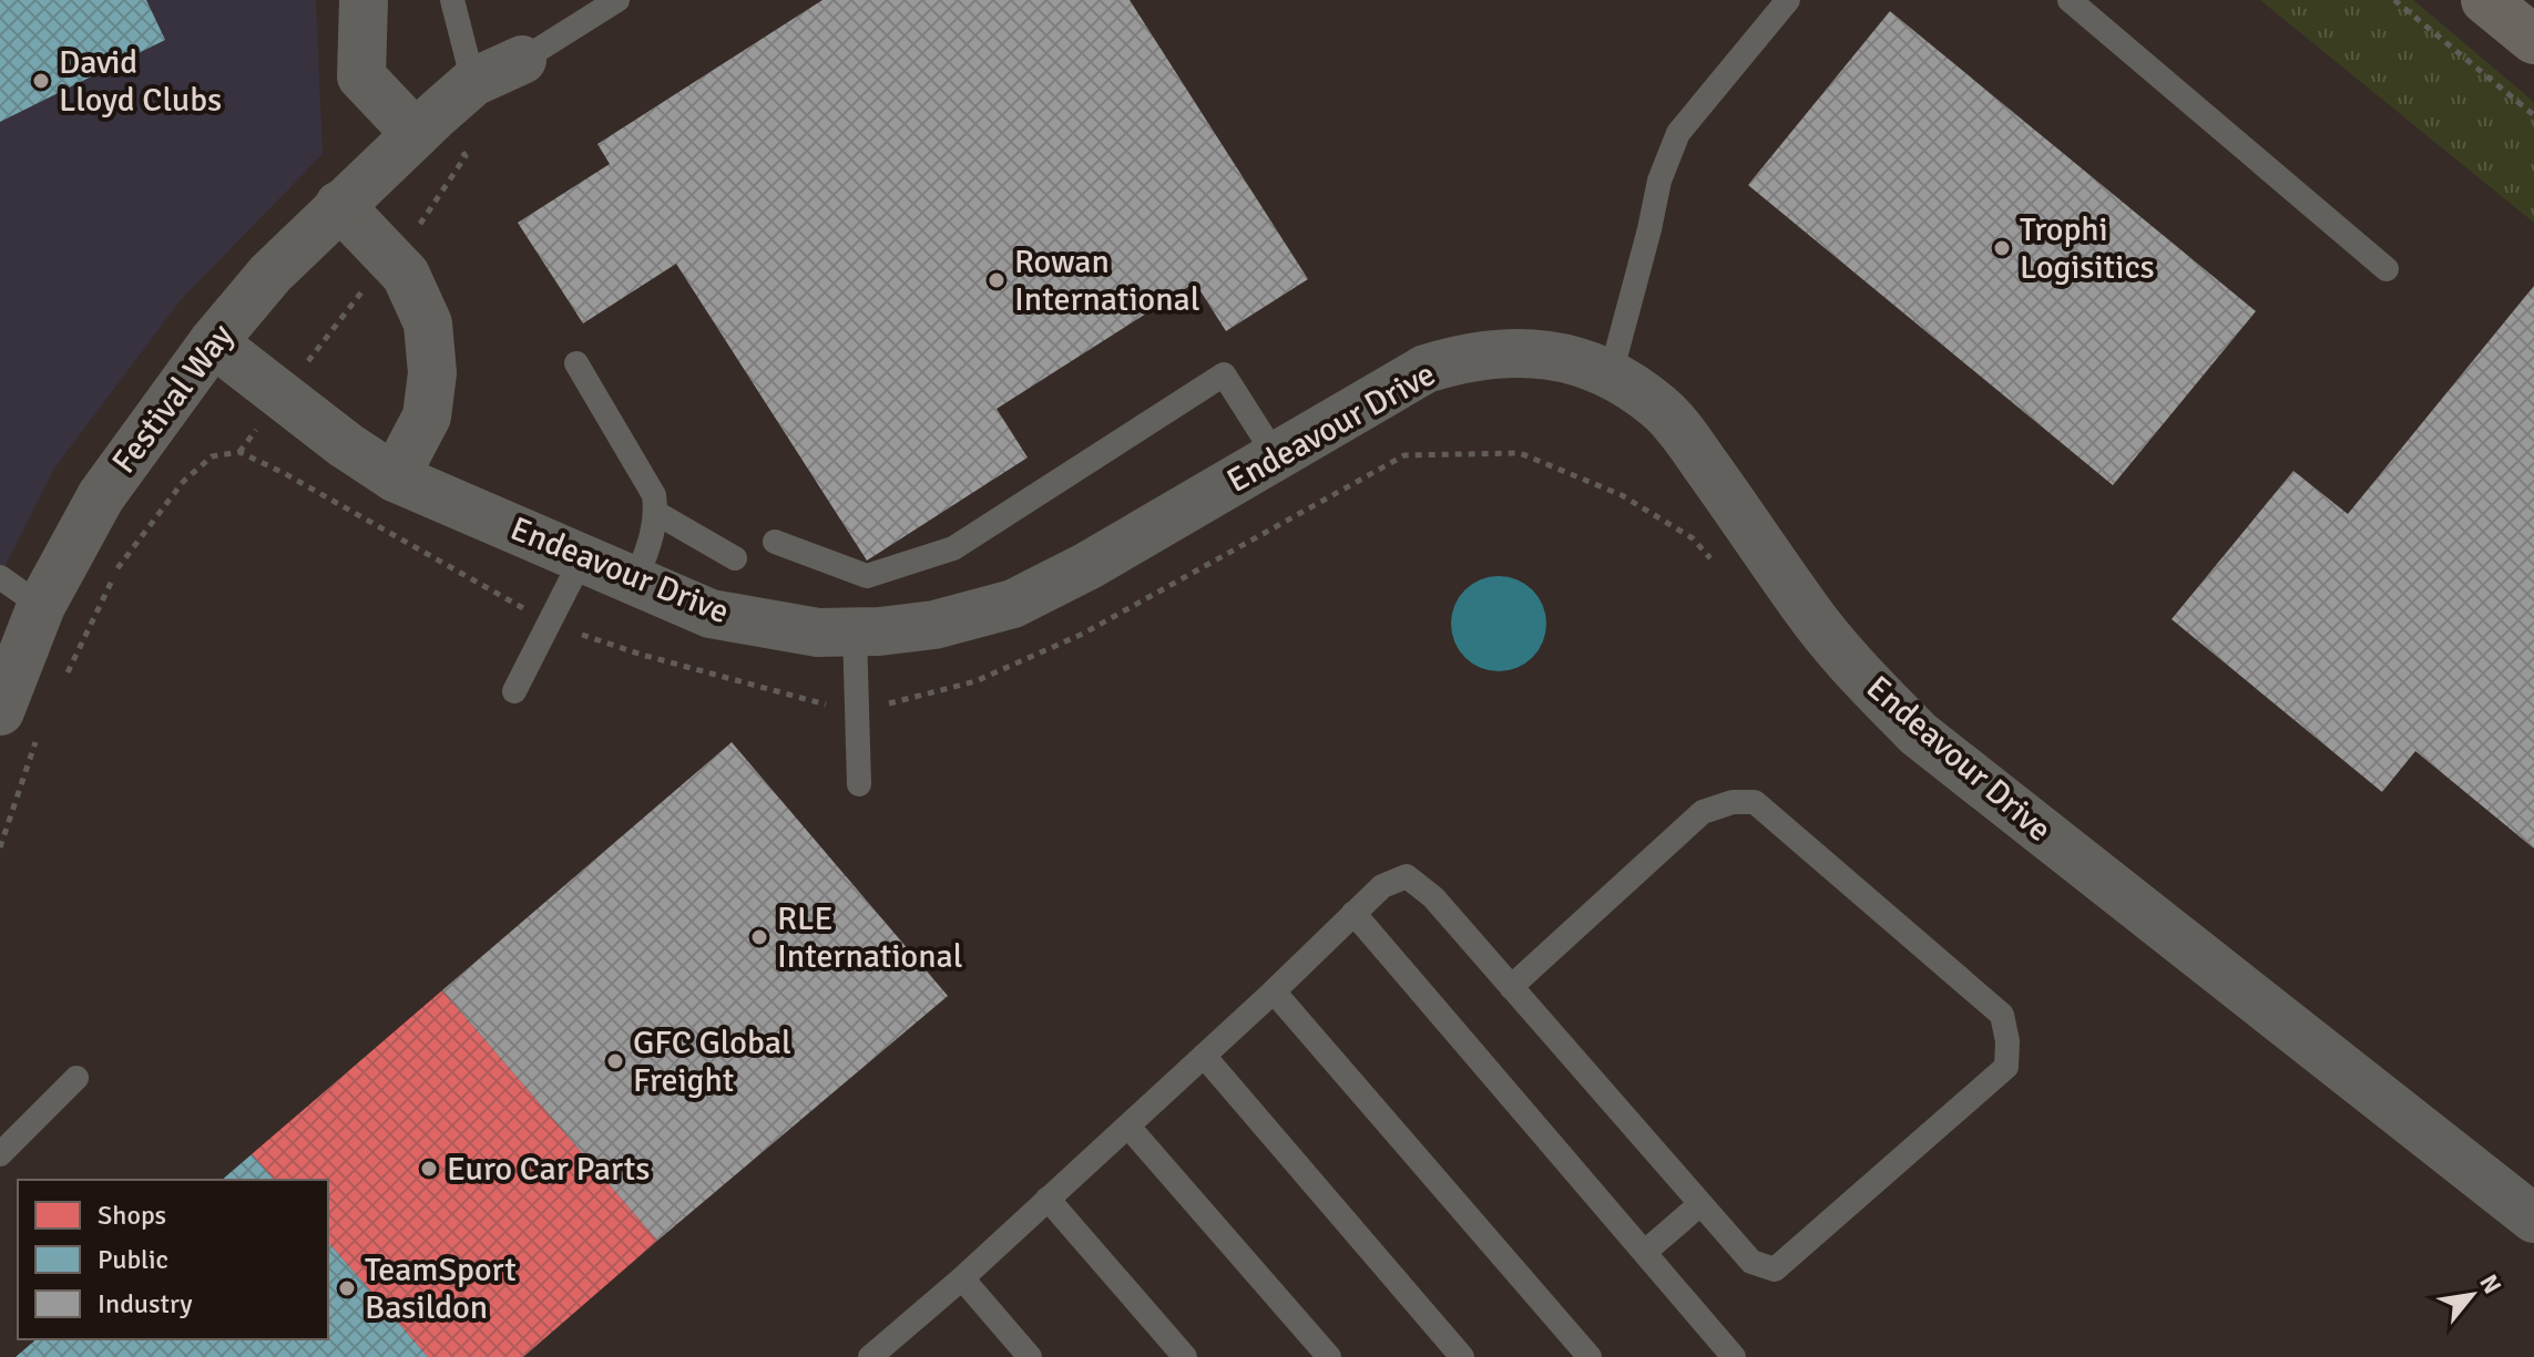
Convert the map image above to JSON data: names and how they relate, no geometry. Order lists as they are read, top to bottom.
{
  "streets": {
    "street": ["Festival Way", "Endeavour Drive"]
  },
  "crossings": [
    ["Festival Way", "Endeavour Drive"]
  ],
  "places": [
    "David Lloyd Clubs",
    "Trophi Logisitics",
    "Rowan International",
    "RLE International",
    "GFC Global Freight",
    "Euro Car Parts",
    "TeamSport Basildon"
  ],
  "legend": ["Shops", "Public", "Industry"],
  "north": "top right"
}
